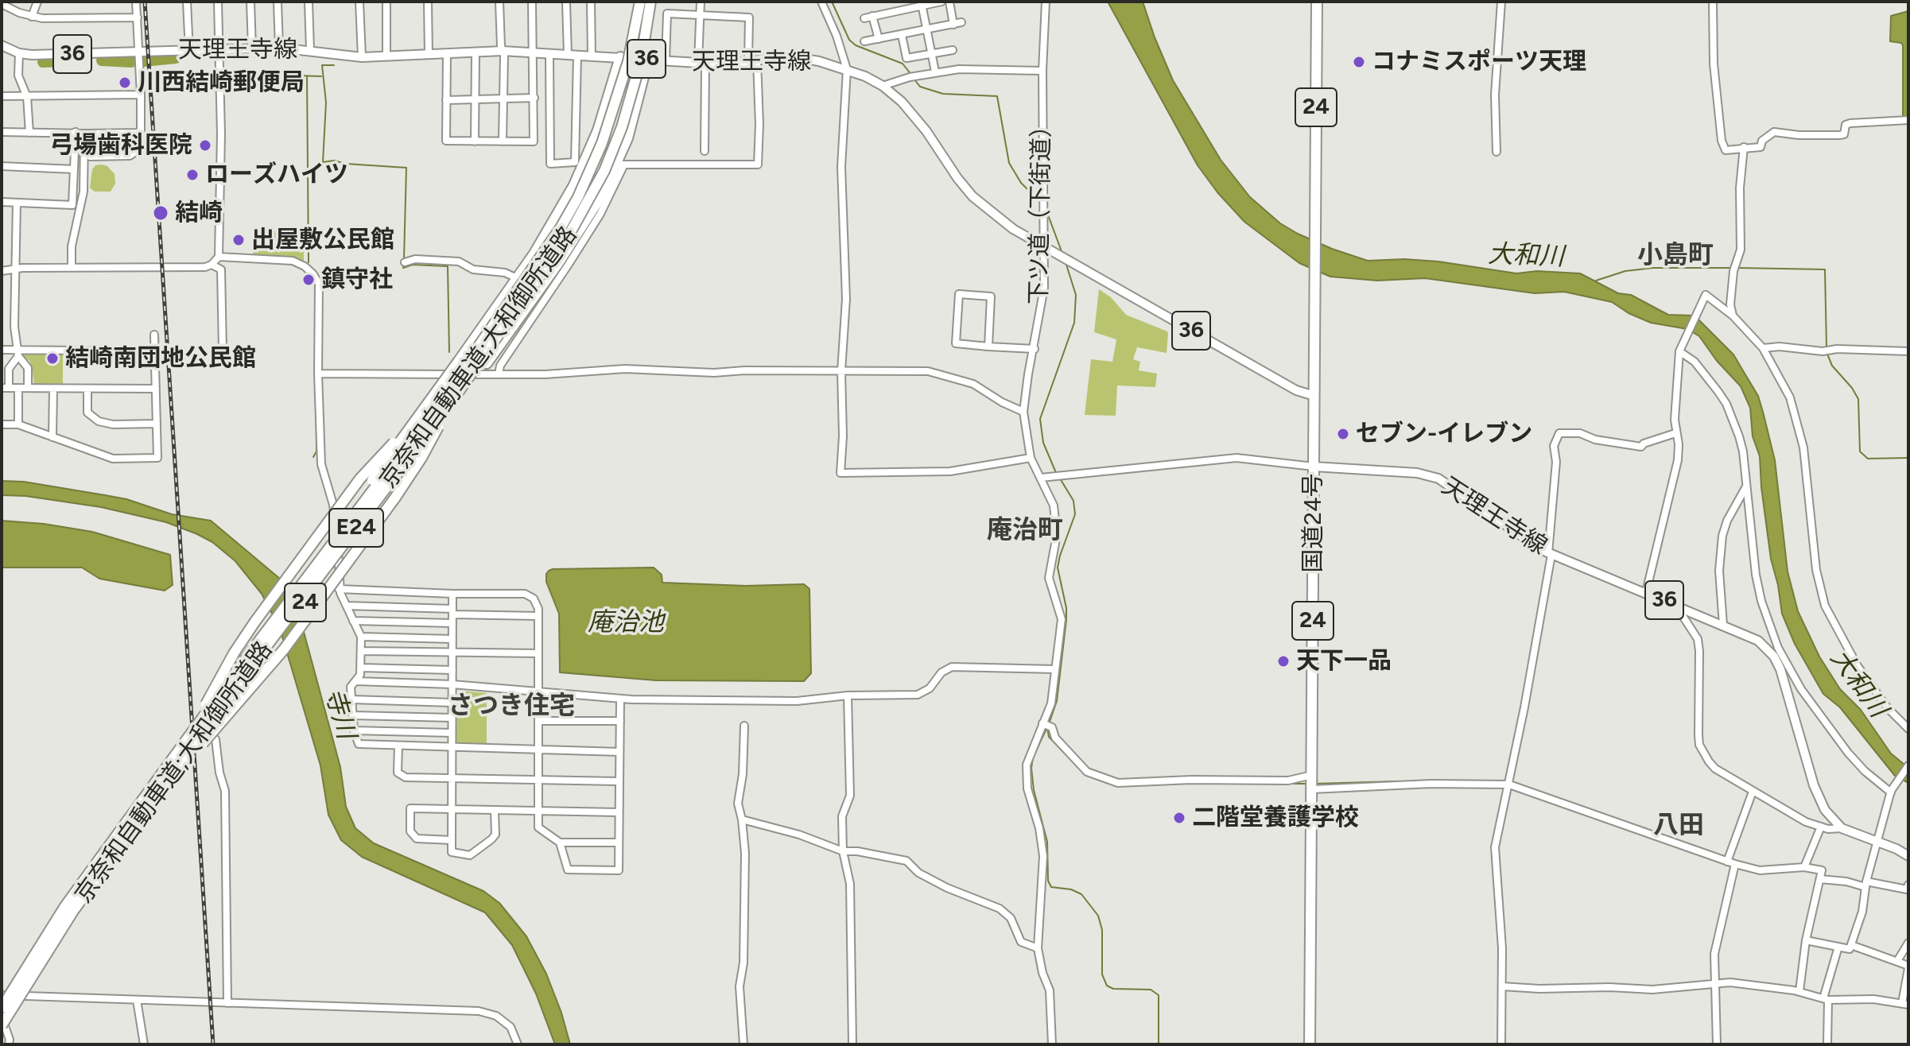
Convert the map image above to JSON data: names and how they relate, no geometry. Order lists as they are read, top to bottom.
{
  "streets": {
    "highway": [
      "24",
      "京奈和自動車道;大和御所道路",
      "国道24号",
      "E24"
    ],
    "main road": ["天理王寺線", "36"],
    "street": ["下ツ道（下街道）"]
  },
  "crossings": [
    ["天理王寺線", "24"],
    ["天理王寺線", "下ツ道（下街道）"],
    ["天理王寺線", "国道24号"],
    ["24", "京奈和自動車道;大和御所道路"]
  ],
  "districts": [
    "小島町",
    "庵治町",
    "さつき住宅",
    "八田"
  ],
  "water": ["大和川", "庵治池", "寺川"],
  "places": [
    "コナミスポーツ天理",
    "川西結崎郵便局",
    "弓場歯科医院",
    "ローズハイツ",
    "結崎",
    "出屋敷公民館",
    "鎮守社",
    "結崎南団地公民館",
    "セブン-イレブン",
    "天下一品",
    "二階堂養護学校"
  ]
}
